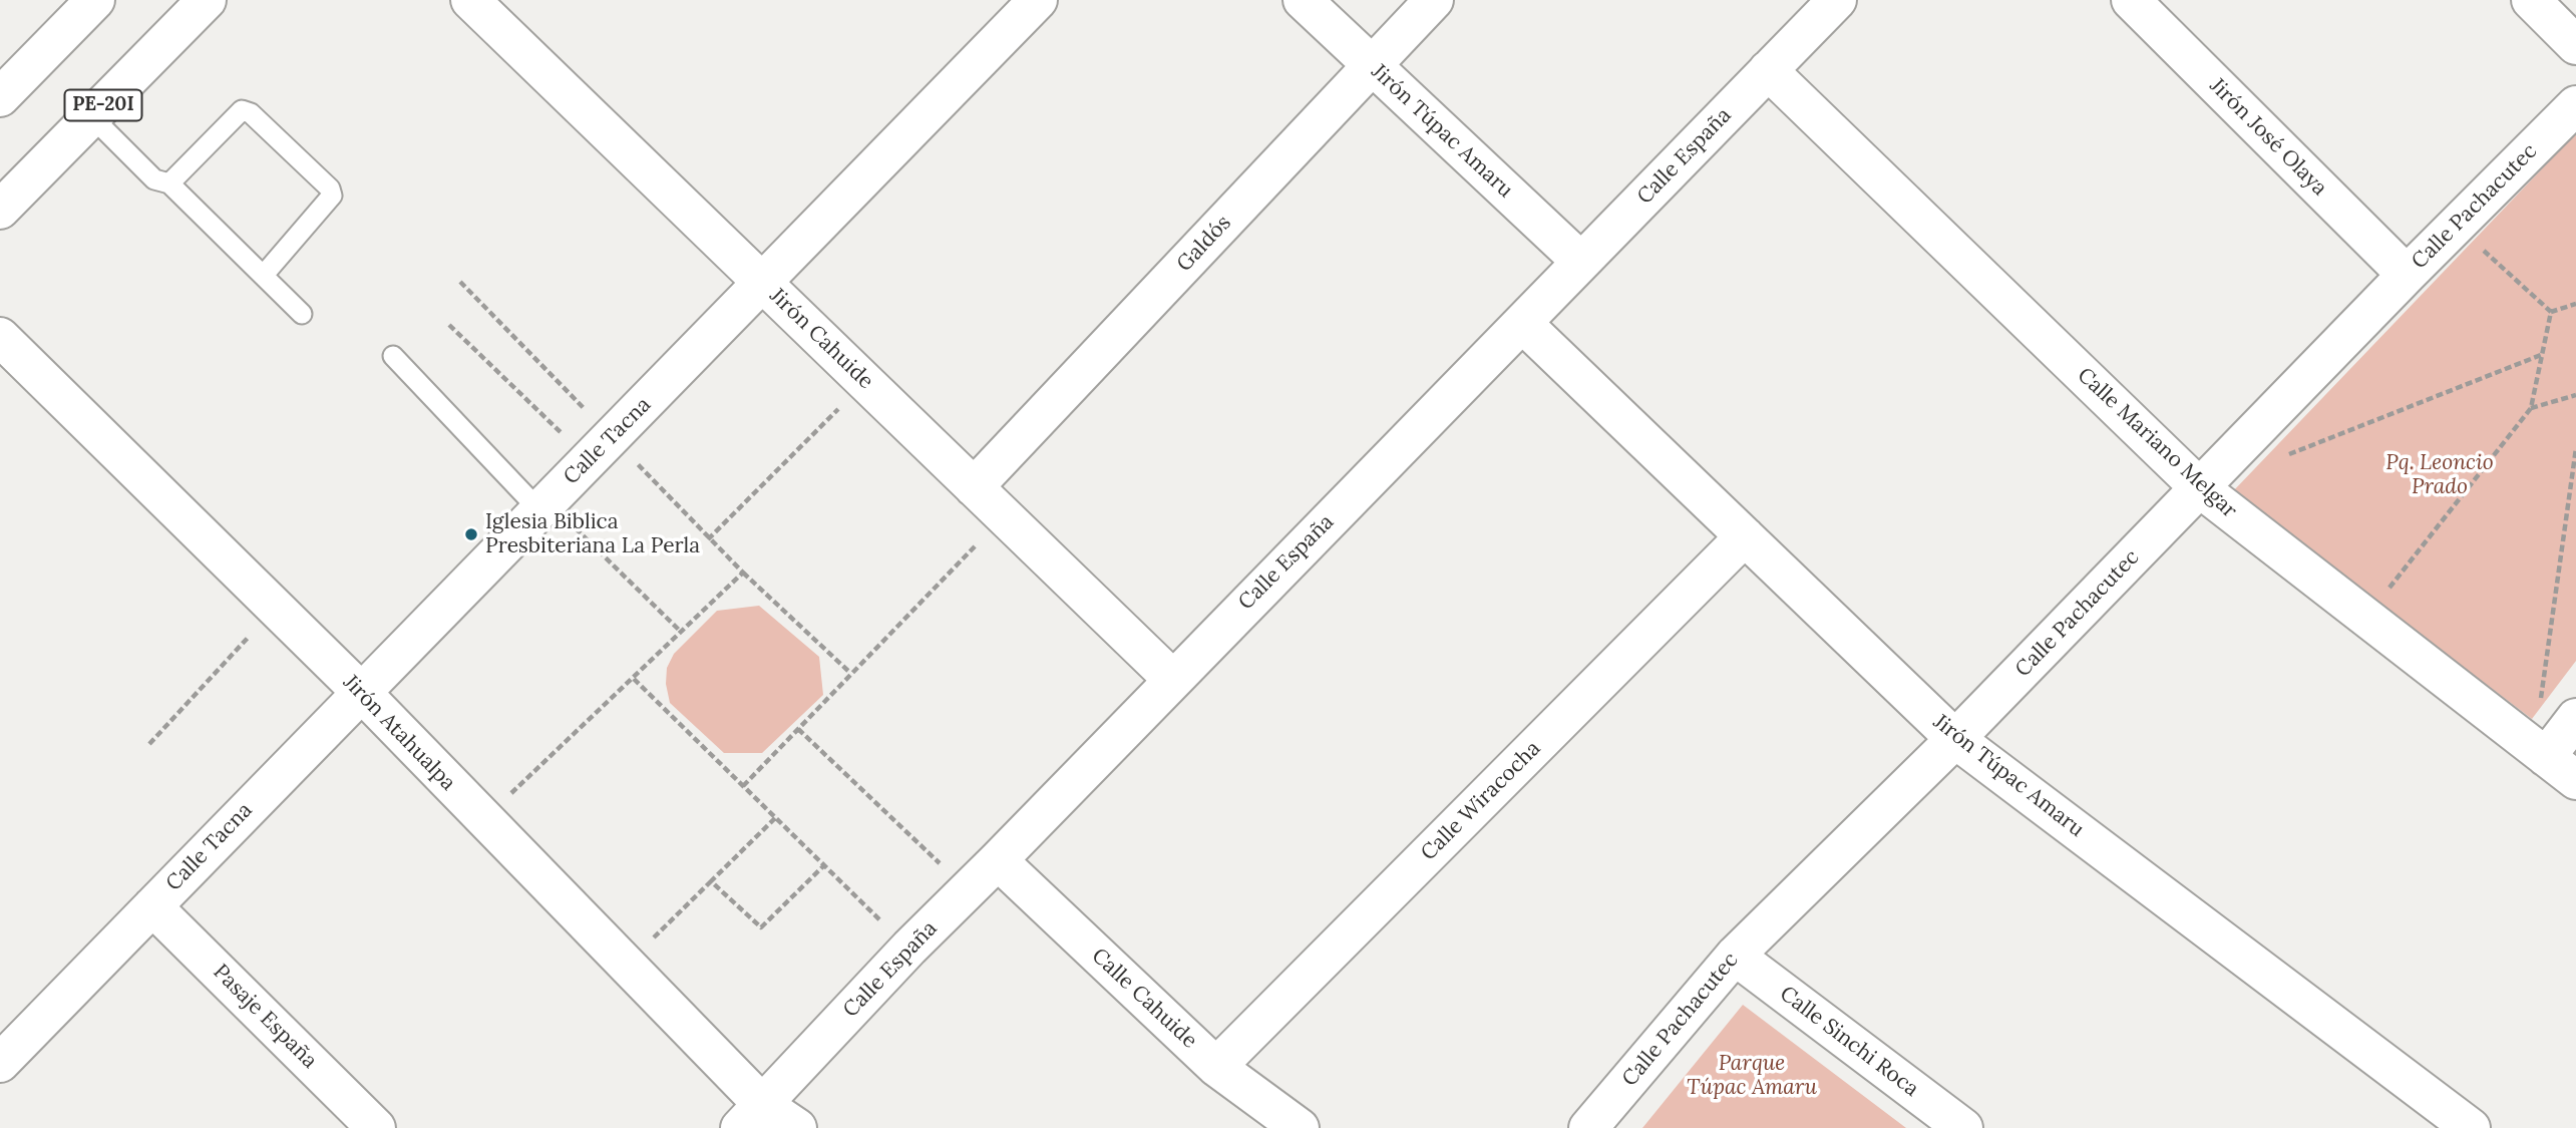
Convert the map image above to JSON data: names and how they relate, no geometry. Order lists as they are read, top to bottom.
{
  "streets": {
    "street": [
      "PE-20I",
      "Jirón Túpac Amaru",
      "Jirón José Olaya",
      "Calle España",
      "Calle Pachacutec",
      "Galdós",
      "Jirón Cahuide",
      "Calle Tacna",
      "Calle Mariano Melgar",
      "Jirón Atahualpa",
      "Calle Wiracocha",
      "Calle Cahuide",
      "Pasaje España",
      "Calle Sinchi Roca"
    ]
  },
  "crossings": [
    ["Jirón Túpac Amaru", "Calle España"],
    ["Jirón Túpac Amaru", "Calle Pachacutec"],
    ["Jirón Túpac Amaru", "Galdós"],
    ["Jirón Túpac Amaru", "Calle Wiracocha"],
    ["Jirón José Olaya", "Calle Pachacutec"],
    ["Calle España", "Jirón Cahuide"],
    ["Calle España", "Calle Mariano Melgar"],
    ["Calle España", "Jirón Atahualpa"],
    ["Calle España", "Calle Cahuide"],
    ["Calle Pachacutec", "Calle Mariano Melgar"],
    ["Calle Pachacutec", "Calle Sinchi Roca"],
    ["Galdós", "Jirón Cahuide"],
    ["Jirón Cahuide", "Calle Tacna"],
    ["Calle Tacna", "Jirón Atahualpa"],
    ["Calle Tacna", "Pasaje España"],
    ["Calle Wiracocha", "Calle Cahuide"]
  ],
  "parks": ["Pq. Leoncio Prado", "Parque Túpac Amaru"],
  "places": ["Iglesia Biblica Presbiteriana La Perla"]
}
